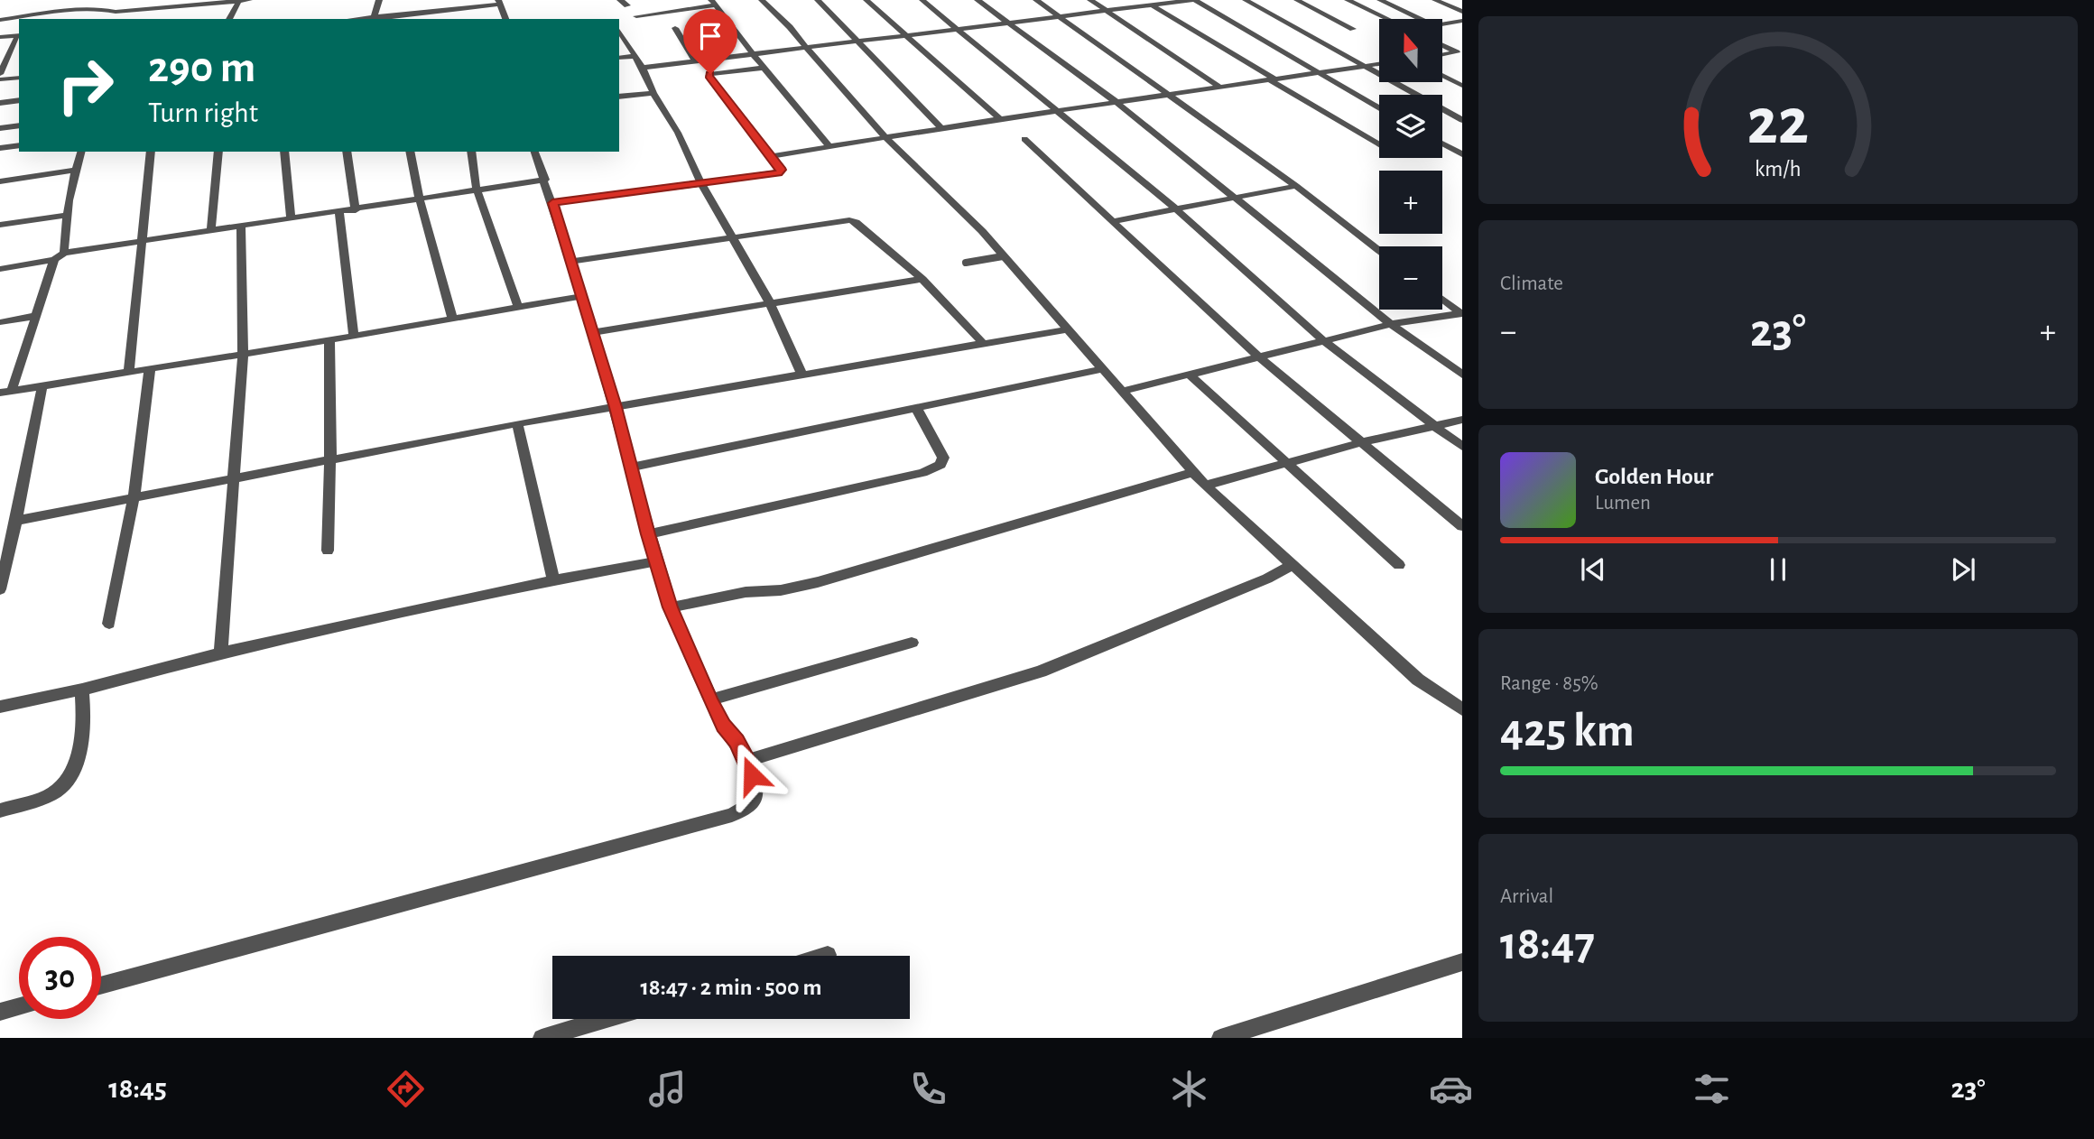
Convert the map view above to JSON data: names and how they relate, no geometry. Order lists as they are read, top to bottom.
{
  "north": "top",
  "page": {
    "map_buttons": ["+", "−"],
    "turn": ["290 m", "Turn right"],
    "tile": [
      "Climate",
      ["Range · 85%", "425 km"],
      ["Arrival", "18:47"]
    ],
    "heat": ["−", "23°", "+"],
    "song": ["Golden Hour", "Lumen"],
    "limit": "30",
    "trip": "18:47 · 2 min · 500 m",
    "tabs": ["18:45", "23°"],
    "gauge": ["22", "km/h"]
  }
}
